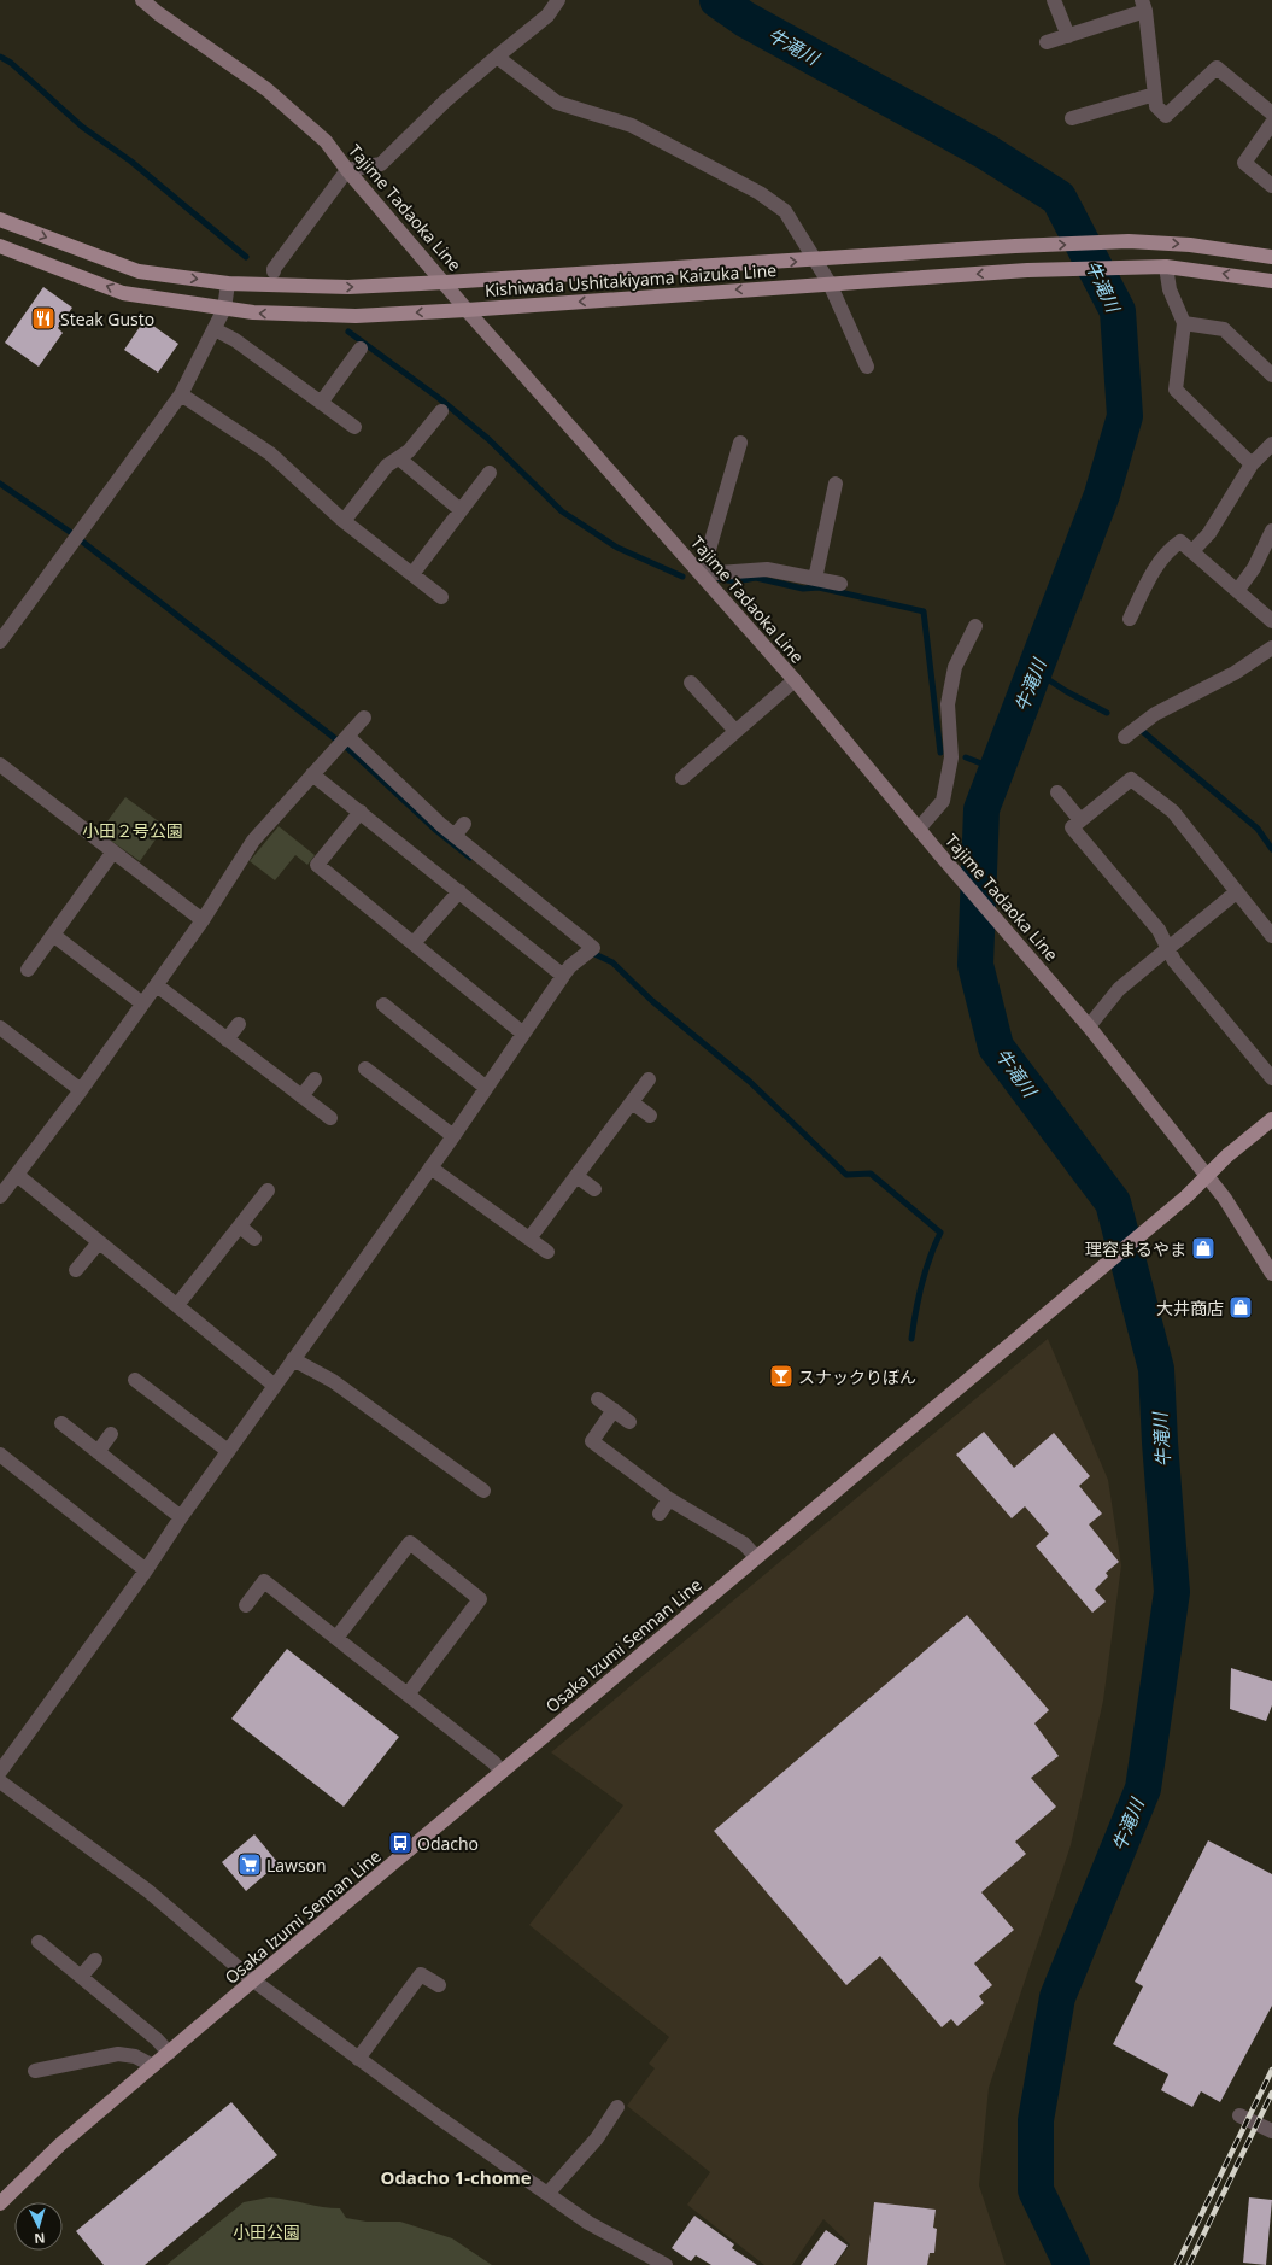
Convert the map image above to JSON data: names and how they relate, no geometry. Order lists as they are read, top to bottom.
{
  "streets": {
    "main road": ["Tajime Tadaoka Line", "Kishiwada Ushitakiyama Kaizuka Line", "Osaka Izumi Sennan Line"]
  },
  "crossings": [
    ["Tajime Tadaoka Line", "Kishiwada Ushitakiyama Kaizuka Line"],
    ["Tajime Tadaoka Line", "Osaka Izumi Sennan Line"]
  ],
  "districts": ["Odacho 1-chome"],
  "water": ["牛滝川"],
  "parks": ["小田２号公園", "小田公園"],
  "places": {
    "restaurant": ["Steak Gusto"],
    "shop": ["理容まるやま", "大井商店"],
    "bar": ["スナックりぼん"],
    "bus stop": ["Odacho"],
    "supermarket": ["Lawson"]
  },
  "north": "bottom"
}
